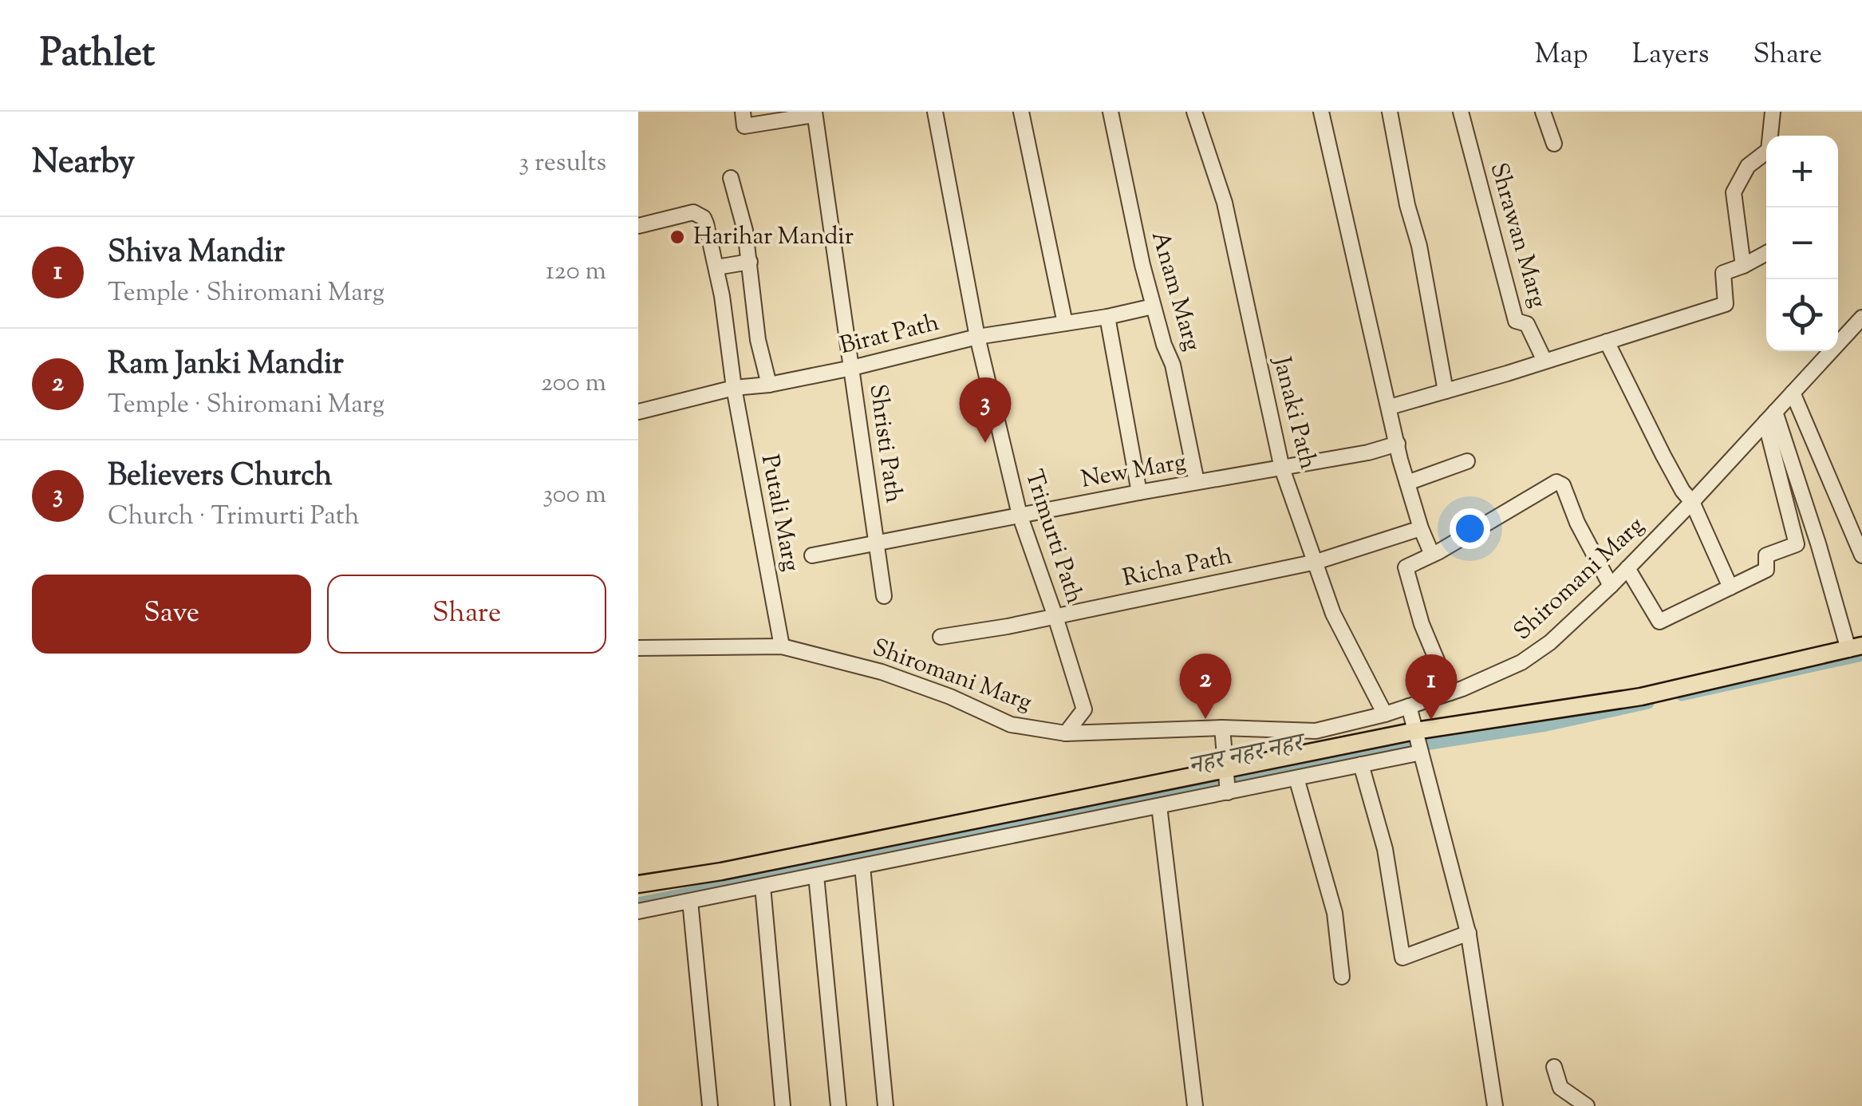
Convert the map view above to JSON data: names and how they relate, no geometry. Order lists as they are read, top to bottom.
{
  "streets": {
    "street": [
      "Shrawan Marg",
      "Anam Marg",
      "Birat Path",
      "Janaki Path",
      "Shristi Path",
      "New Marg",
      "Putali Marg",
      "Trimurti Path",
      "Richa Path",
      "Shiromani Marg"
    ]
  },
  "crossings": [
    ["Anam Marg", "Birat Path"],
    ["Anam Marg", "New Marg"],
    ["Birat Path", "Shristi Path"],
    ["Birat Path", "Putali Marg"],
    ["Birat Path", "Trimurti Path"],
    ["Janaki Path", "New Marg"],
    ["Janaki Path", "Richa Path"],
    ["Janaki Path", "Shiromani Marg"],
    ["Shristi Path", "New Marg"],
    ["New Marg", "Trimurti Path"],
    ["Putali Marg", "Shiromani Marg"],
    ["Trimurti Path", "Richa Path"]
  ],
  "water": ["नहर नहर नहर"],
  "places": ["Harihar Mandir"],
  "page": {
    "header": "Pathlet",
    "nav": ["Map", "Layers", "Share"],
    "heading": ["Nearby", "3 results"],
    "map_buttons": ["+", "−"],
    "list": [
      {
        "mark": "1",
        "name": "Shiva Mandir",
        "note": "Temple · Shiromani Marg",
        "value": "120 m"
      },
      {
        "mark": "2",
        "name": "Ram Janki Mandir",
        "note": "Temple · Shiromani Marg",
        "value": "200 m"
      },
      {
        "mark": "3",
        "name": "Believers Church",
        "note": "Church · Trimurti Path",
        "value": "300 m"
      }
    ],
    "pins": ["3", "2", "1"],
    "buttons": ["Save", "Share"]
  }
}
